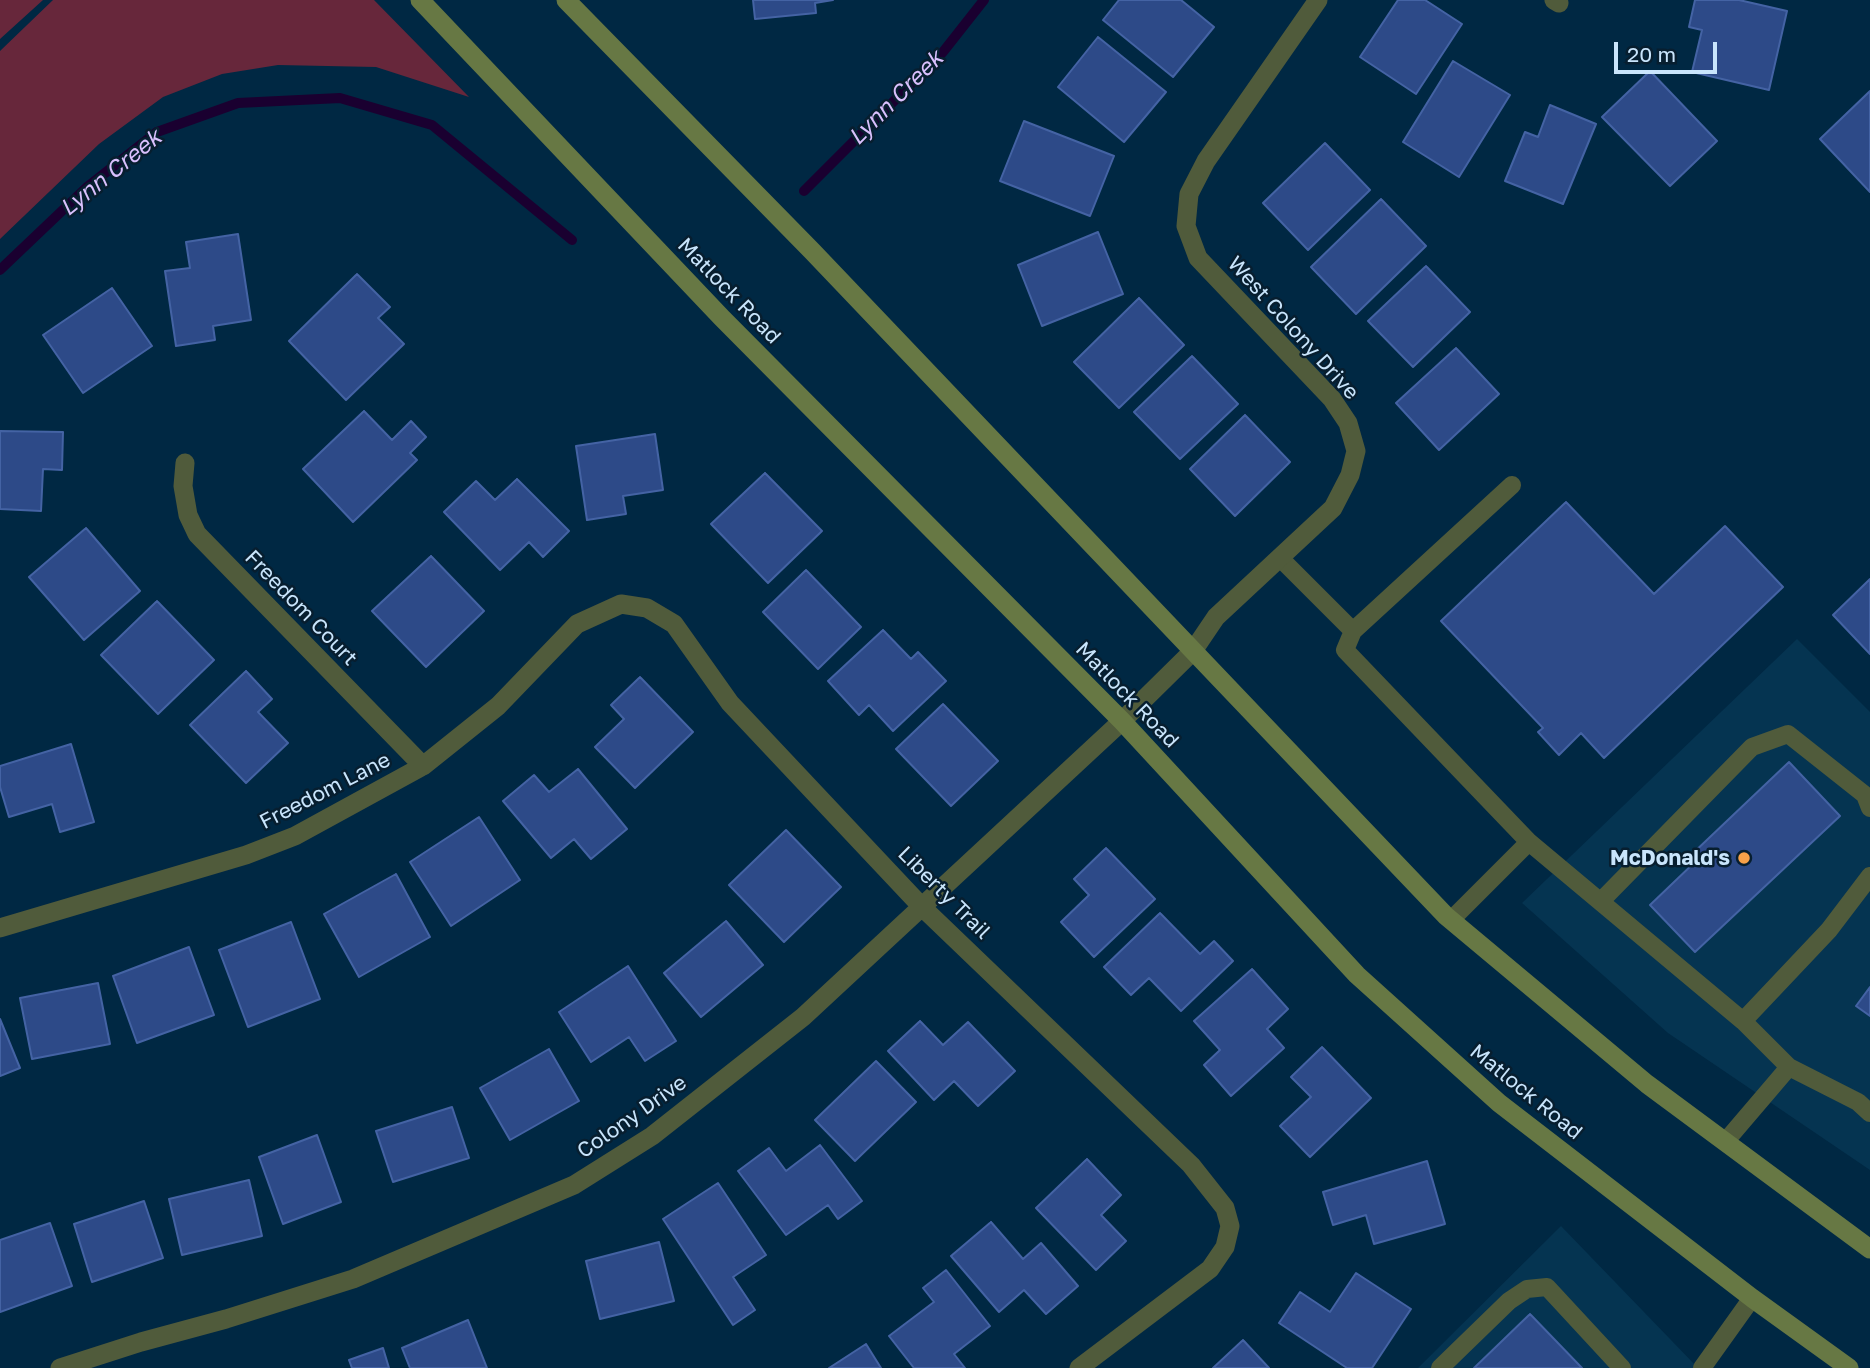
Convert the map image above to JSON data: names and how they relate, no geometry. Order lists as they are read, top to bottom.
{
  "streets": {
    "main road": ["Matlock Road"],
    "street": [
      "West Colony Drive",
      "Freedom Court",
      "Freedom Lane",
      "Liberty Trail",
      "Colony Drive"
    ]
  },
  "crossings": [
    ["Matlock Road", "West Colony Drive"],
    ["Matlock Road", "Colony Drive"],
    ["West Colony Drive", "Colony Drive"],
    ["Freedom Court", "Freedom Lane"],
    ["Freedom Lane", "Liberty Trail"],
    ["Liberty Trail", "Colony Drive"]
  ],
  "water": ["Lynn Creek"],
  "places": ["McDonald's"],
  "scale_bar": "20 m"
}
